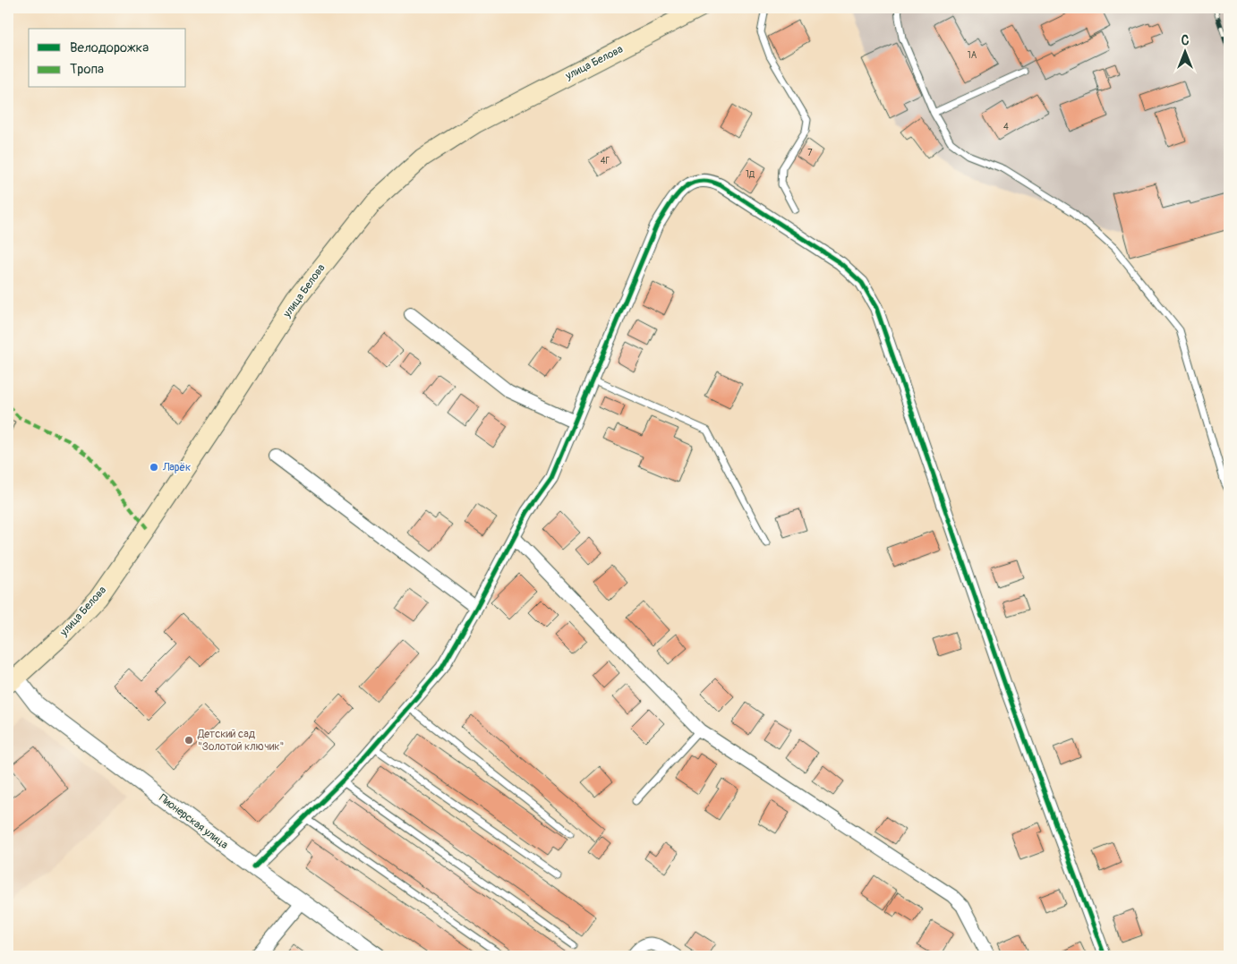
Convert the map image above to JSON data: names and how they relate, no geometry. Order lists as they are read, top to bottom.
{
  "streets": {
    "main road": ["улица Белова"],
    "street": ["Пионерская улица"]
  },
  "crossings": [
    ["улица Белова", "Пионерская улица"]
  ],
  "places": ["Ларёк", "Детский сад \"Золотой ключик\""],
  "house_numbers": [
    "1А",
    "4",
    "7",
    "4Г",
    "1Д"
  ],
  "legend": ["Велодорожка", "Тропа"],
  "north": "top"
}
